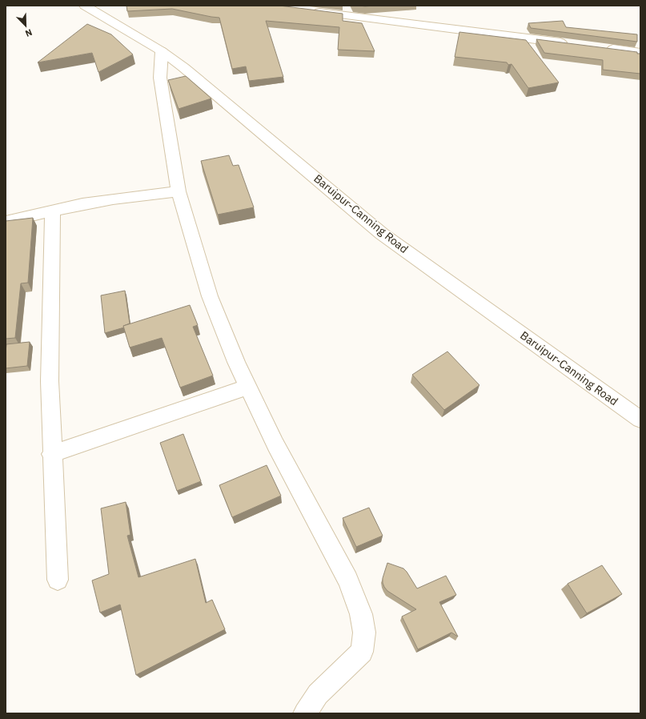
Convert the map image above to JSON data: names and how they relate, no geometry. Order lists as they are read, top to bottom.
{
  "streets": {
    "street": ["Baruipur-Canning Road"]
  },
  "north": "bottom right"
}
